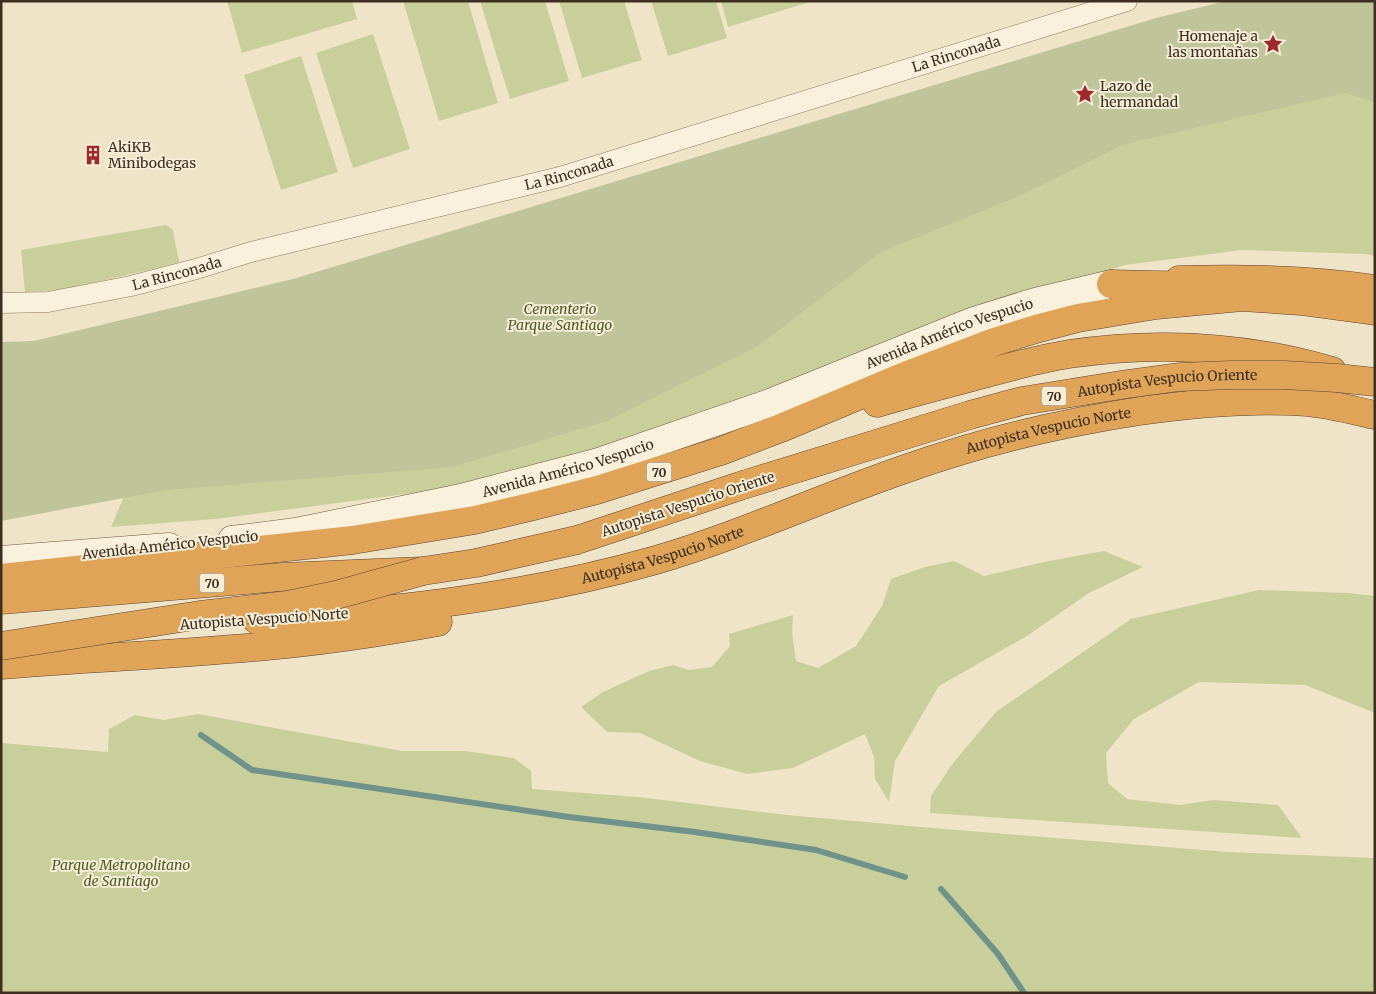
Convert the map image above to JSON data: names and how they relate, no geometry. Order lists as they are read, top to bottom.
{
  "streets": {
    "highway": ["Autopista Vespucio Oriente", "70", "Autopista Vespucio Norte"],
    "street": ["La Rinconada", "Avenida Américo Vespucio"]
  },
  "crossings": [
    ["Autopista Vespucio Oriente", "70"]
  ],
  "parks": ["Cementerio Parque Santiago", "Parque Metropolitano de Santiago"],
  "places": {
    "place": ["Homenaje a las montañas", "Lazo de hermandad"],
    "building": ["AkiKB Minibodegas"]
  }
}
